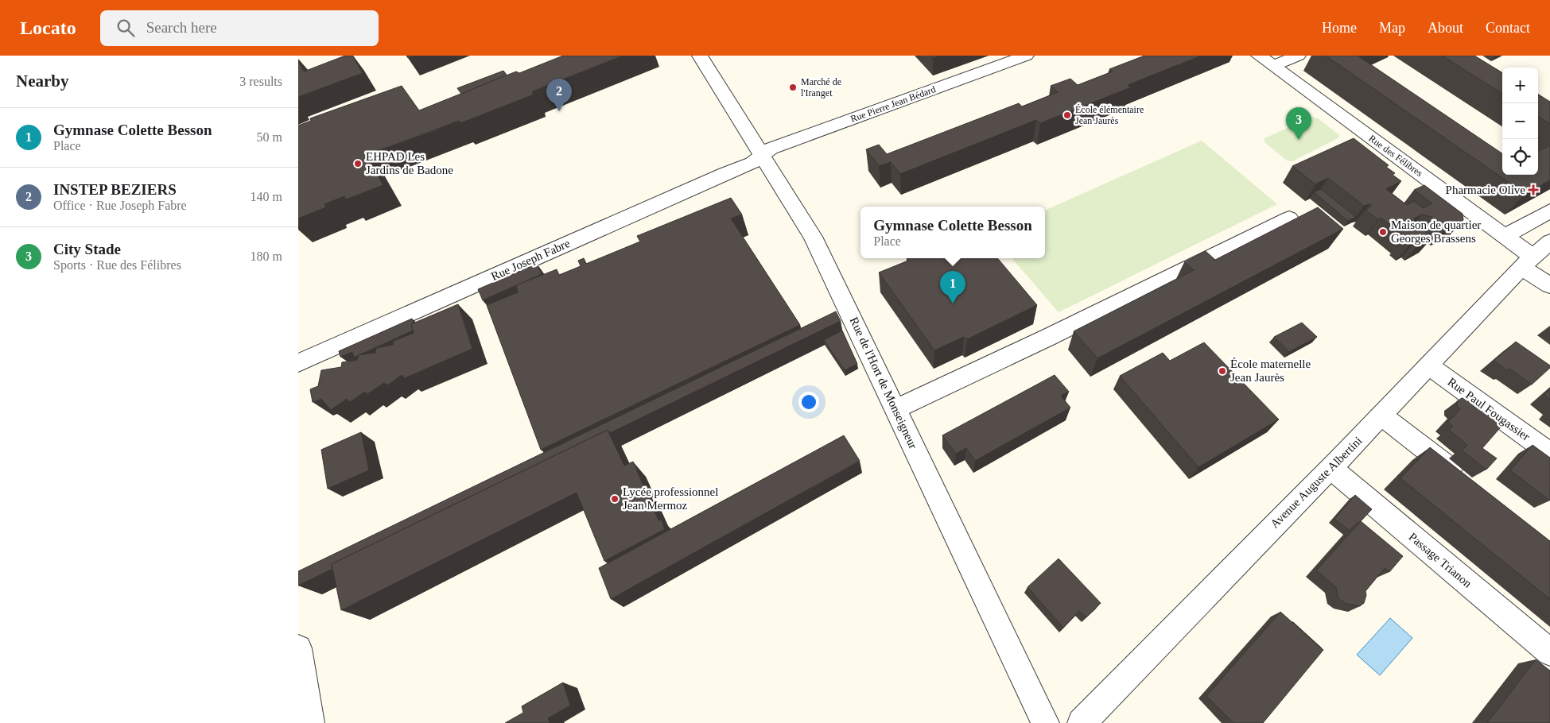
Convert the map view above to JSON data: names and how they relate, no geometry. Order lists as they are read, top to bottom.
{
  "streets": {
    "street": [
      "Rue Pierre Jean Bédard",
      "Rue des Félibres",
      "Rue Joseph Fabre",
      "Rue de l'Hort de Monseigneur",
      "Rue Paul Fougassier",
      "Avenue Auguste Albertini",
      "Passage Trianon"
    ]
  },
  "crossings": [
    ["Rue Pierre Jean Bédard", "Rue Joseph Fabre"],
    ["Rue Pierre Jean Bédard", "Rue de l'Hort de Monseigneur"],
    ["Rue des Félibres", "Avenue Auguste Albertini"],
    ["Rue Joseph Fabre", "Rue de l'Hort de Monseigneur"],
    ["Rue Paul Fougassier", "Avenue Auguste Albertini"],
    ["Avenue Auguste Albertini", "Passage Trianon"]
  ],
  "places": {
    "other": [
      "Marché de l'Iranget",
      "École élémentaire Jean Jaurès",
      "EHPAD Les Jardins de Badone",
      "Maison de quartier Georges Brassens",
      "École maternelle Jean Jaurès",
      "Lycée professionnel Jean Mermoz"
    ],
    "health": ["Pharmacie Olive"]
  },
  "page": {
    "header": "Locato",
    "search": "Search here",
    "nav": [
      "Home",
      "Map",
      "About",
      "Contact"
    ],
    "heading": ["Nearby", "3 results"],
    "map_buttons": ["+", "−"],
    "pins": ["2", "3", "1"],
    "list": [
      {
        "mark": "1",
        "name": "Gymnase Colette Besson",
        "note": "Place",
        "value": "50 m"
      },
      {
        "mark": "2",
        "name": "INSTEP BEZIERS",
        "note": "Office · Rue Joseph Fabre",
        "value": "140 m"
      },
      {
        "mark": "3",
        "name": "City Stade",
        "note": "Sports · Rue des Félibres",
        "value": "180 m"
      }
    ],
    "popup": ["Gymnase Colette Besson", "Place"]
  }
}
